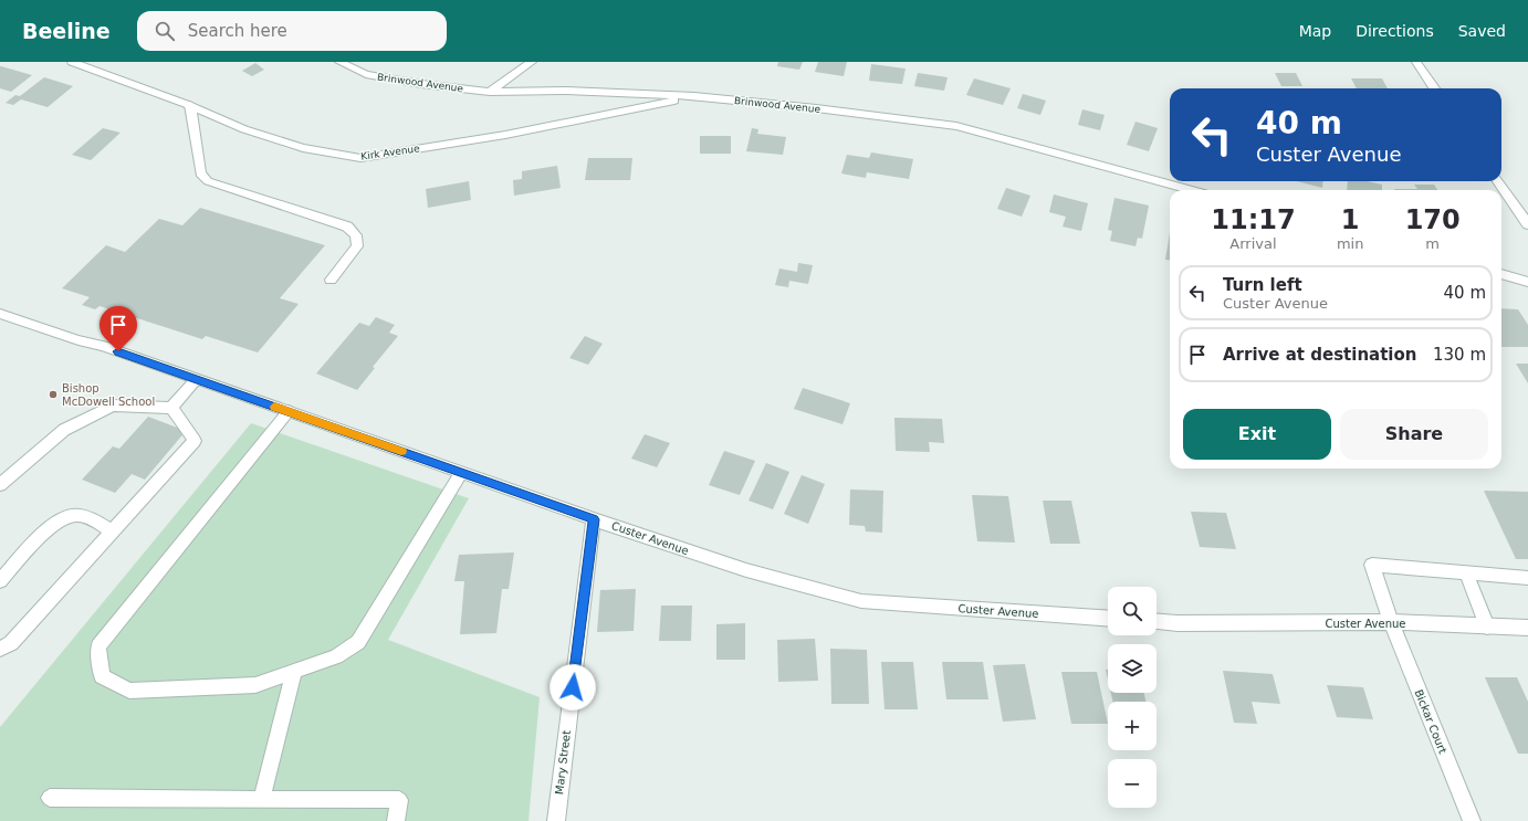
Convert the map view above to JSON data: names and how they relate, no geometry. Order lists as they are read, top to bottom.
{
  "streets": {
    "street": [
      "Brinwood Avenue",
      "Kirk Avenue",
      "Custer Avenue",
      "Bickar Court",
      "Mary Street"
    ]
  },
  "crossings": [
    ["Brinwood Avenue", "Kirk Avenue"],
    ["Custer Avenue", "Bickar Court"],
    ["Custer Avenue", "Mary Street"]
  ],
  "places": ["Bishop McDowell School"],
  "page": {
    "header": "Beeline",
    "search": "Search here",
    "nav": ["Map", "Directions", "Saved"],
    "turn": ["40 m", "Custer Avenue"],
    "eta": [
      "11:17",
      "Arrival",
      "1",
      "min",
      "170",
      "m"
    ],
    "list": [
      {
        "name": "Turn left",
        "note": "Custer Avenue",
        "value": "40 m"
      },
      {
        "name": "Arrive at destination",
        "value": "130 m"
      }
    ],
    "buttons": ["Exit", "Share"],
    "map_buttons": ["+", "−"]
  }
}
